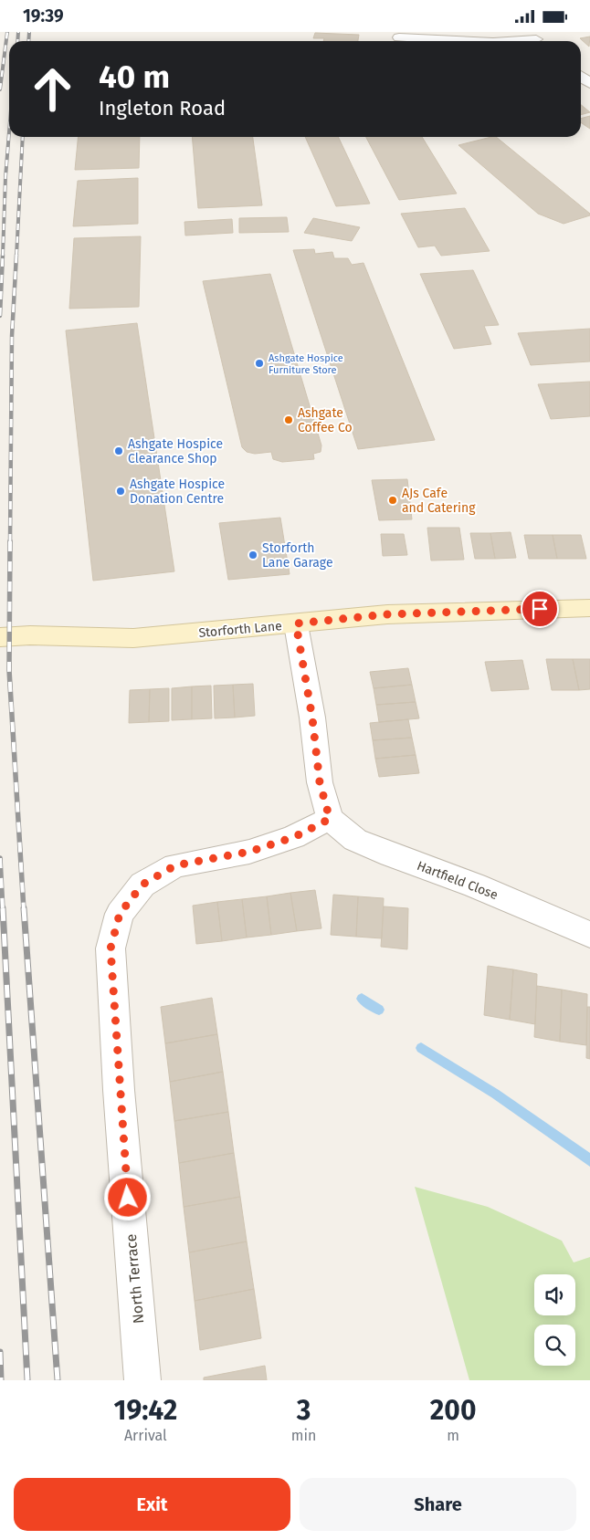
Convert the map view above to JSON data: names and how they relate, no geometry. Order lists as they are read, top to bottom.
{
  "streets": {
    "street": ["Storforth Lane", "Hartfield Close", "North Terrace"]
  },
  "crossings": [
    ["Hartfield Close", "North Terrace"]
  ],
  "places": [
    "Ashgate Hospice Furniture Store",
    "Ashgate Coffee Co",
    "Ashgate Hospice Clearance Shop",
    "Ashgate Hospice Donation Centre",
    "AJs Cafe and Catering",
    "Storforth Lane Garage"
  ],
  "page": {
    "status": "19:39",
    "turn": ["40 m", "Ingleton Road"],
    "eta": [
      "19:42",
      "Arrival",
      "3",
      "min",
      "200",
      "m"
    ],
    "buttons": ["Exit", "Share"]
  }
}
